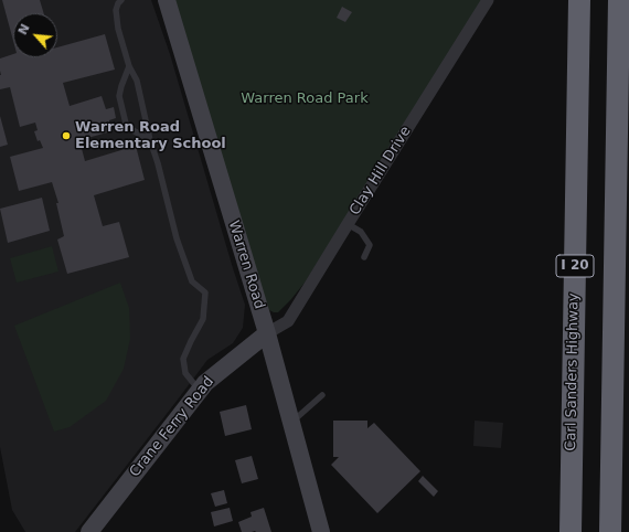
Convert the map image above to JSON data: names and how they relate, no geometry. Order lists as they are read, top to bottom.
{
  "streets": {
    "highway": ["I 20", "Carl Sanders Highway"],
    "street": ["Clay Hill Drive", "Warren Road", "Crane Ferry Road"]
  },
  "crossings": [
    ["Clay Hill Drive", "Warren Road"],
    ["Clay Hill Drive", "Crane Ferry Road"],
    ["Warren Road", "Crane Ferry Road"]
  ],
  "parks": ["Warren Road Park"],
  "places": ["Warren Road Elementary School"],
  "north": "top left"
}
